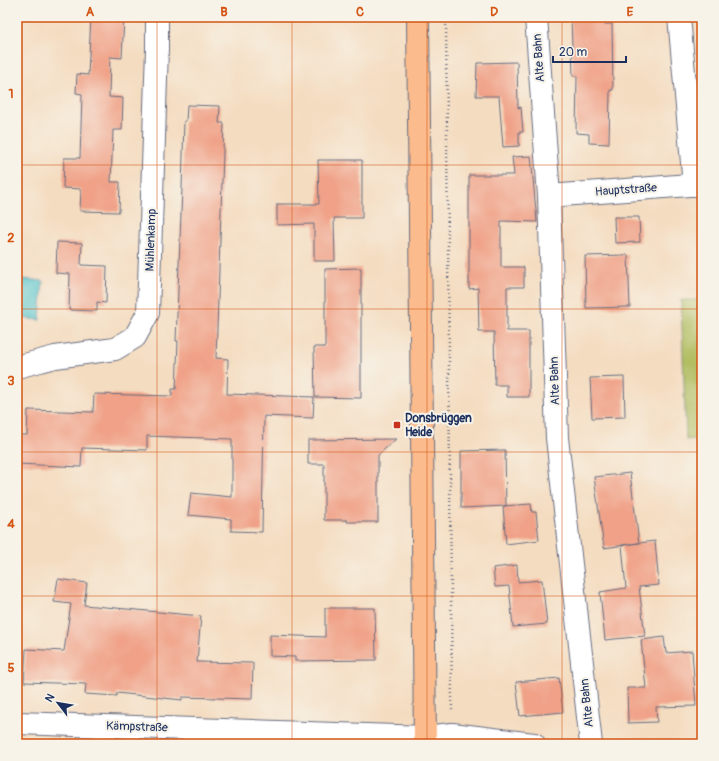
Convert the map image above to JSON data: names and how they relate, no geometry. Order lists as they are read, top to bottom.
{
  "streets": {
    "street": [
      "Alte Bahn",
      "Hauptstraße",
      "Mühlenkamp",
      "Kämpstraße"
    ]
  },
  "crossings": [
    ["Alte Bahn", "Hauptstraße"]
  ],
  "places": {
    "transit": ["Donsbrüggen Heide"]
  },
  "scale_bar": "20 m",
  "north": "top left",
  "grid": {
    "columns": [
      "A",
      "B",
      "C",
      "D",
      "E"
    ],
    "rows": [
      "1",
      "2",
      "3",
      "4",
      "5"
    ]
  }
}
